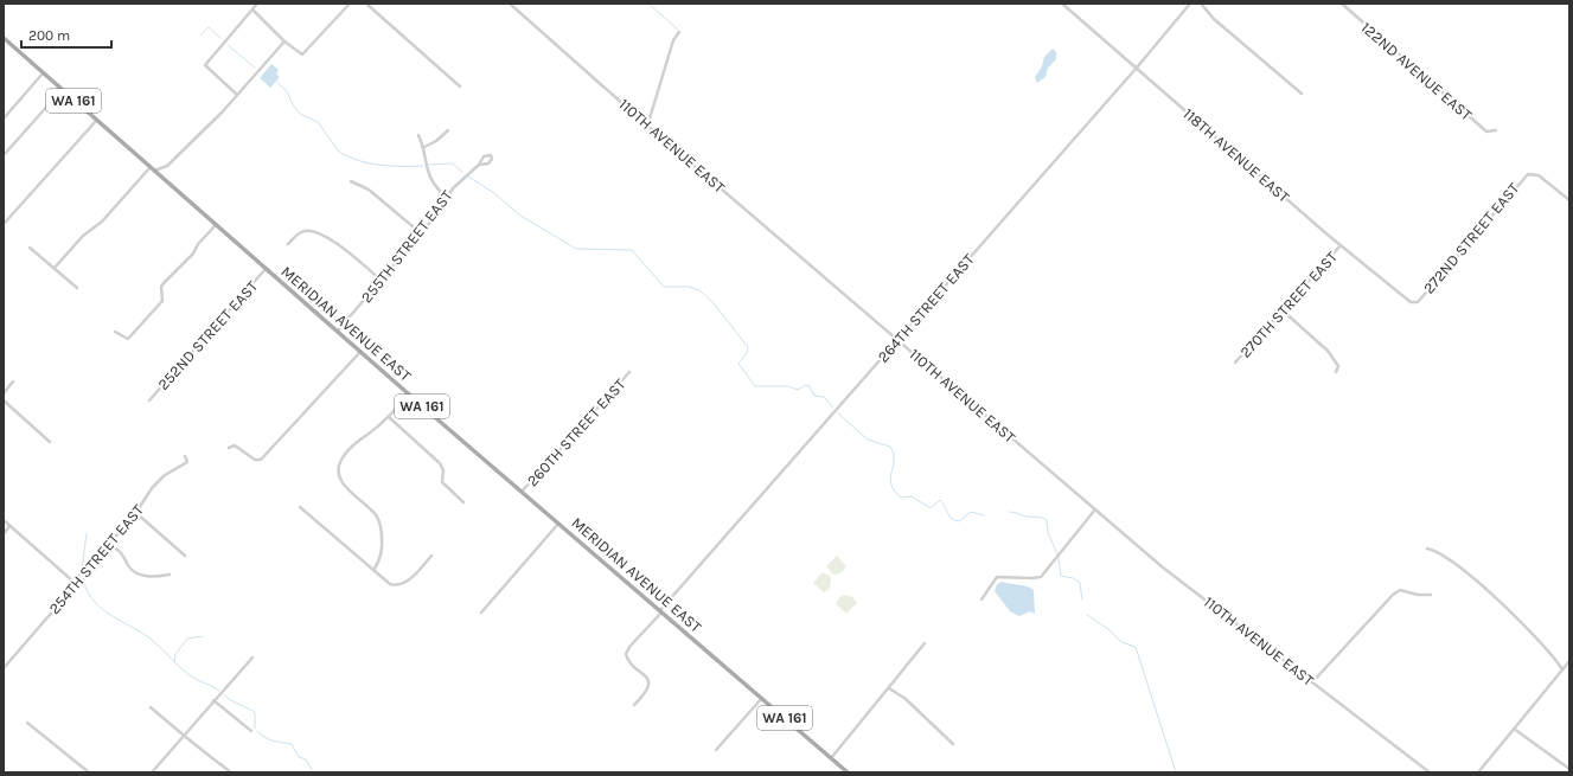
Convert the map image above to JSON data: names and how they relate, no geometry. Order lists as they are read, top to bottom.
{
  "streets": {
    "main road": ["WA 161", "MERIDIAN AVENUE EAST"],
    "street": [
      "122ND AVENUE EAST",
      "110TH AVENUE EAST",
      "118TH AVENUE EAST",
      "272ND STREET EAST",
      "255TH STREET EAST",
      "270TH STREET EAST",
      "264TH STREET EAST",
      "252ND STREET EAST",
      "260TH STREET EAST",
      "254TH STREET EAST"
    ]
  },
  "crossings": [
    ["110TH AVENUE EAST", "264TH STREET EAST"],
    ["118TH AVENUE EAST", "272ND STREET EAST"],
    ["118TH AVENUE EAST", "270TH STREET EAST"],
    ["118TH AVENUE EAST", "264TH STREET EAST"],
    ["255TH STREET EAST", "MERIDIAN AVENUE EAST"],
    ["264TH STREET EAST", "MERIDIAN AVENUE EAST"],
    ["MERIDIAN AVENUE EAST", "252ND STREET EAST"],
    ["MERIDIAN AVENUE EAST", "260TH STREET EAST"]
  ],
  "scale_bar": "200 m"
}
